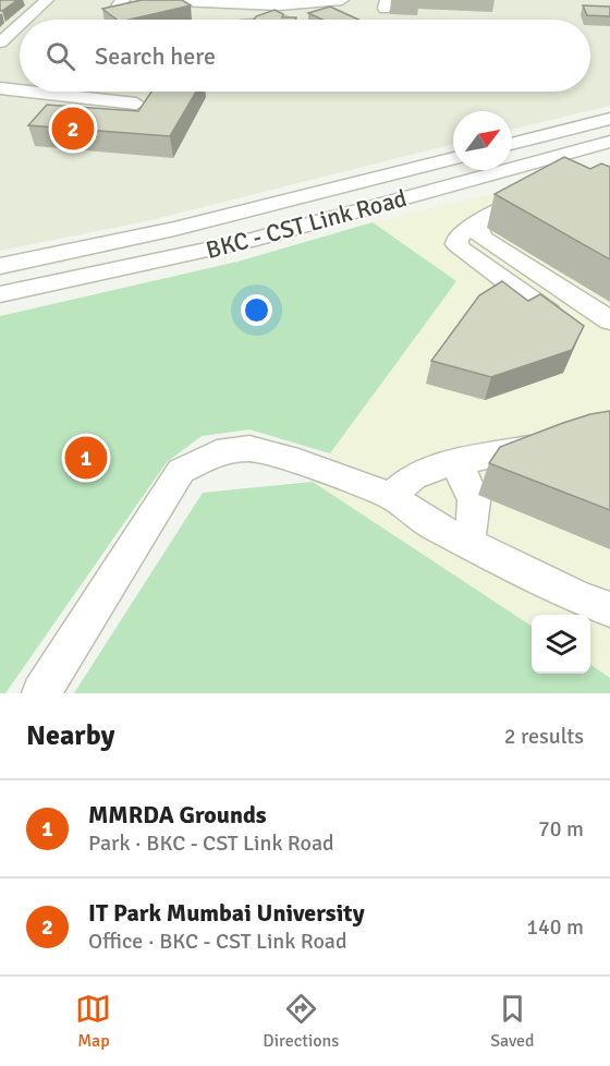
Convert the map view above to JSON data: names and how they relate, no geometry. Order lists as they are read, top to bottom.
{
  "streets": {
    "street": ["BKC - CST Link Road"]
  },
  "north": "top right",
  "page": {
    "search": "Search here",
    "pins": ["2", "1"],
    "heading": ["Nearby", "2 results"],
    "list": [
      {
        "mark": "1",
        "name": "MMRDA Grounds",
        "note": "Park · BKC - CST Link Road",
        "value": "70 m"
      },
      {
        "mark": "2",
        "name": "IT Park Mumbai University",
        "note": "Office · BKC - CST Link Road",
        "value": "140 m"
      }
    ],
    "nav": ["Map", "Directions", "Saved"]
  }
}
